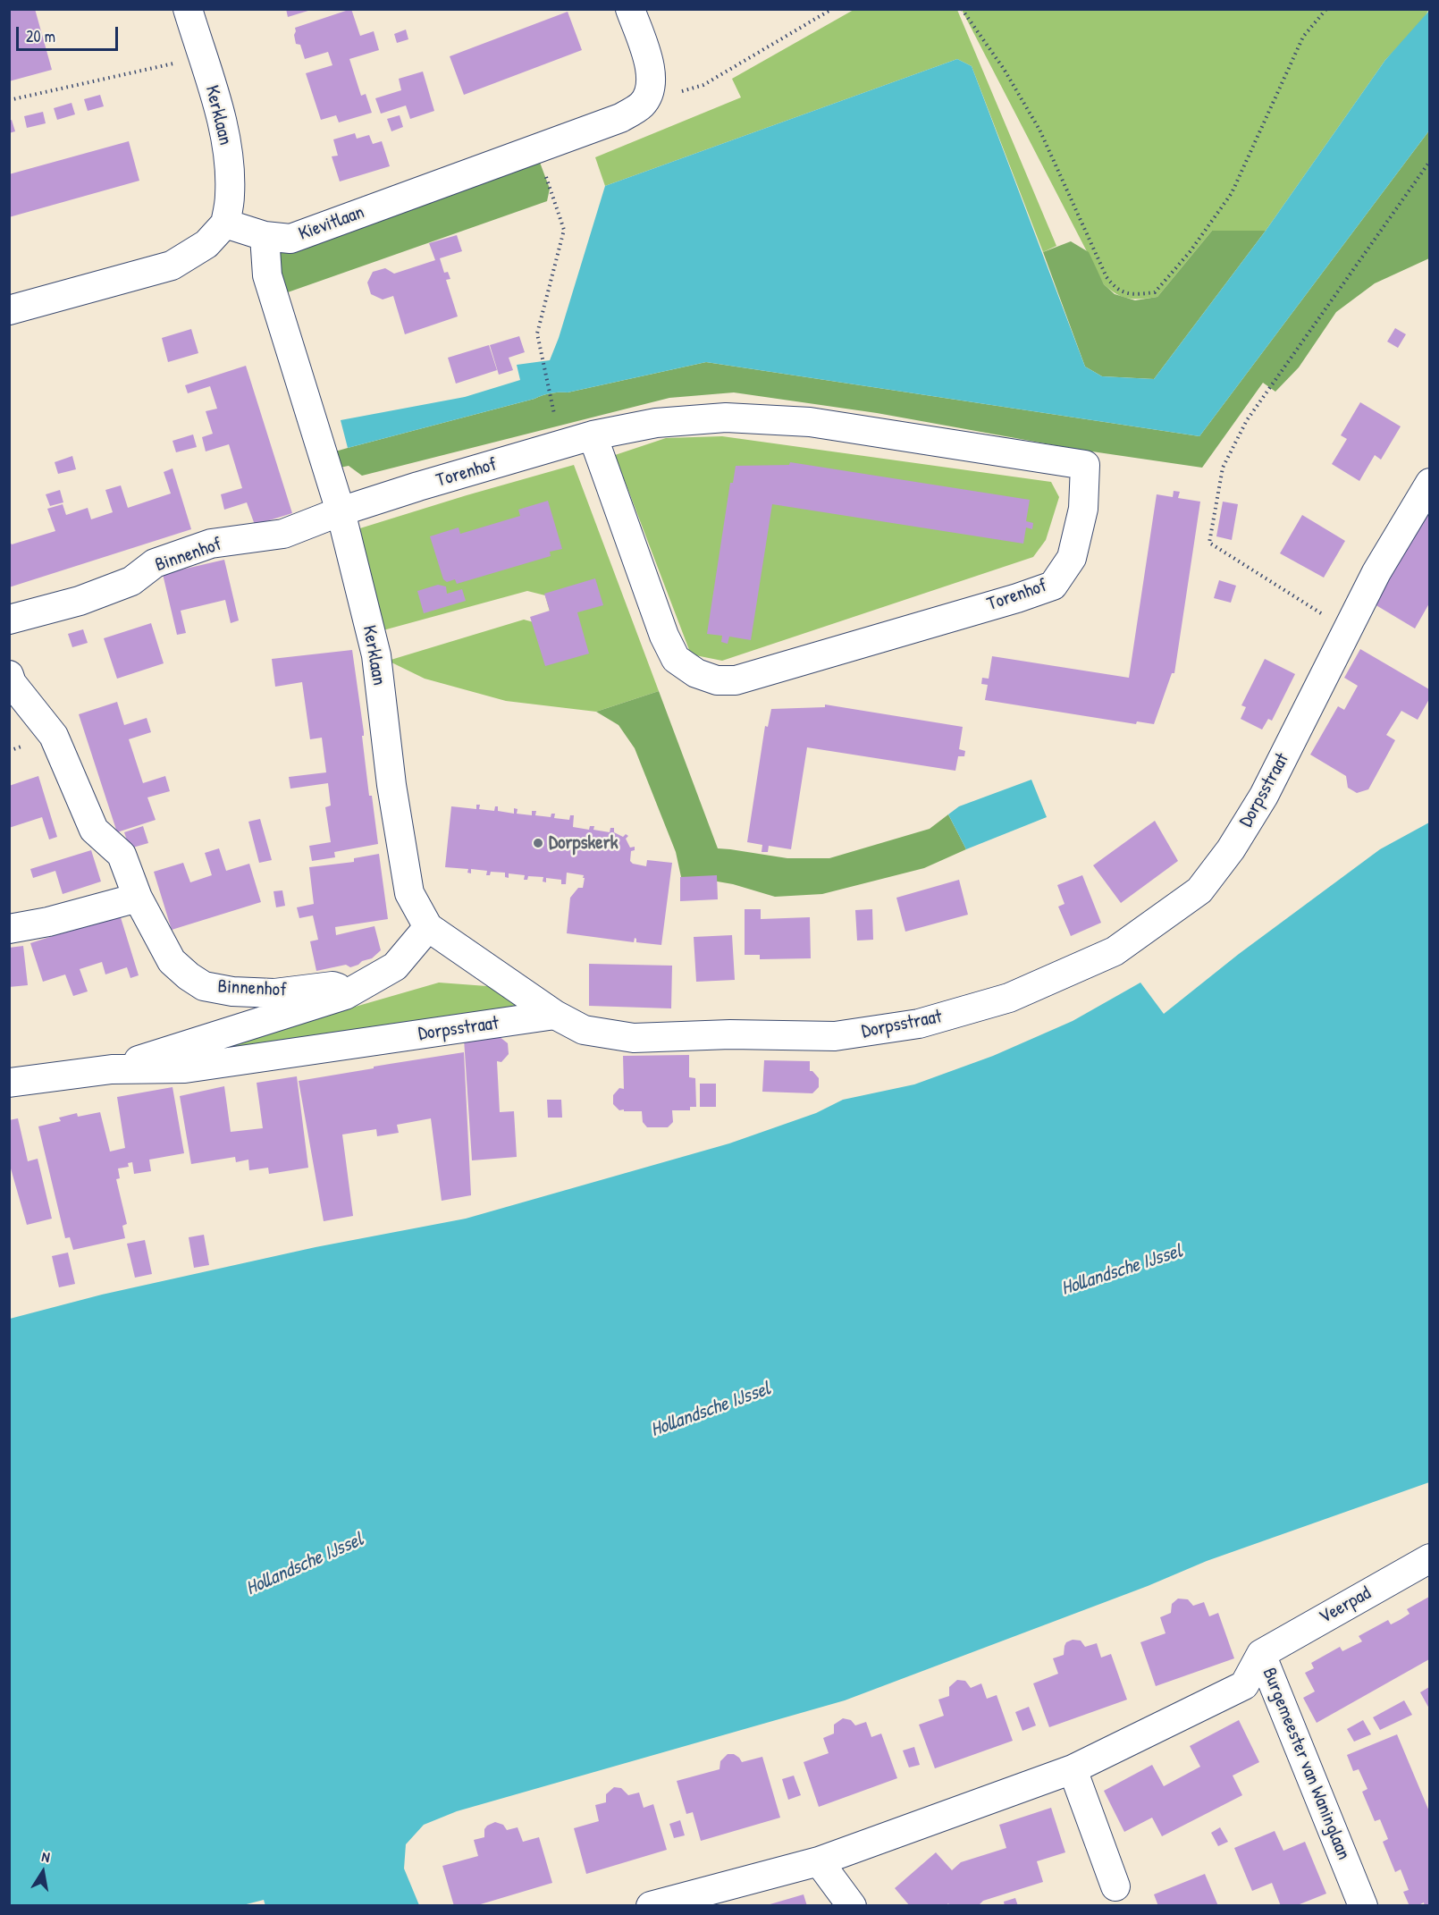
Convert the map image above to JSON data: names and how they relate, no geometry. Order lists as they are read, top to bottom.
{
  "streets": {
    "street": [
      "Kerklaan",
      "Kievitlaan",
      "Torenhof",
      "Binnenhof",
      "Dorpsstraat",
      "Veerpad",
      "Burgemeester van Waninglaan"
    ]
  },
  "crossings": [
    ["Kerklaan", "Kievitlaan"],
    ["Kerklaan", "Torenhof"],
    ["Kerklaan", "Binnenhof"],
    ["Kerklaan", "Dorpsstraat"],
    ["Torenhof", "Binnenhof"],
    ["Binnenhof", "Dorpsstraat"],
    ["Veerpad", "Burgemeester van Waninglaan"]
  ],
  "water": ["Hollandsche IJssel"],
  "places": ["Dorpskerk"],
  "scale_bar": "20 m",
  "north": "top"
}
